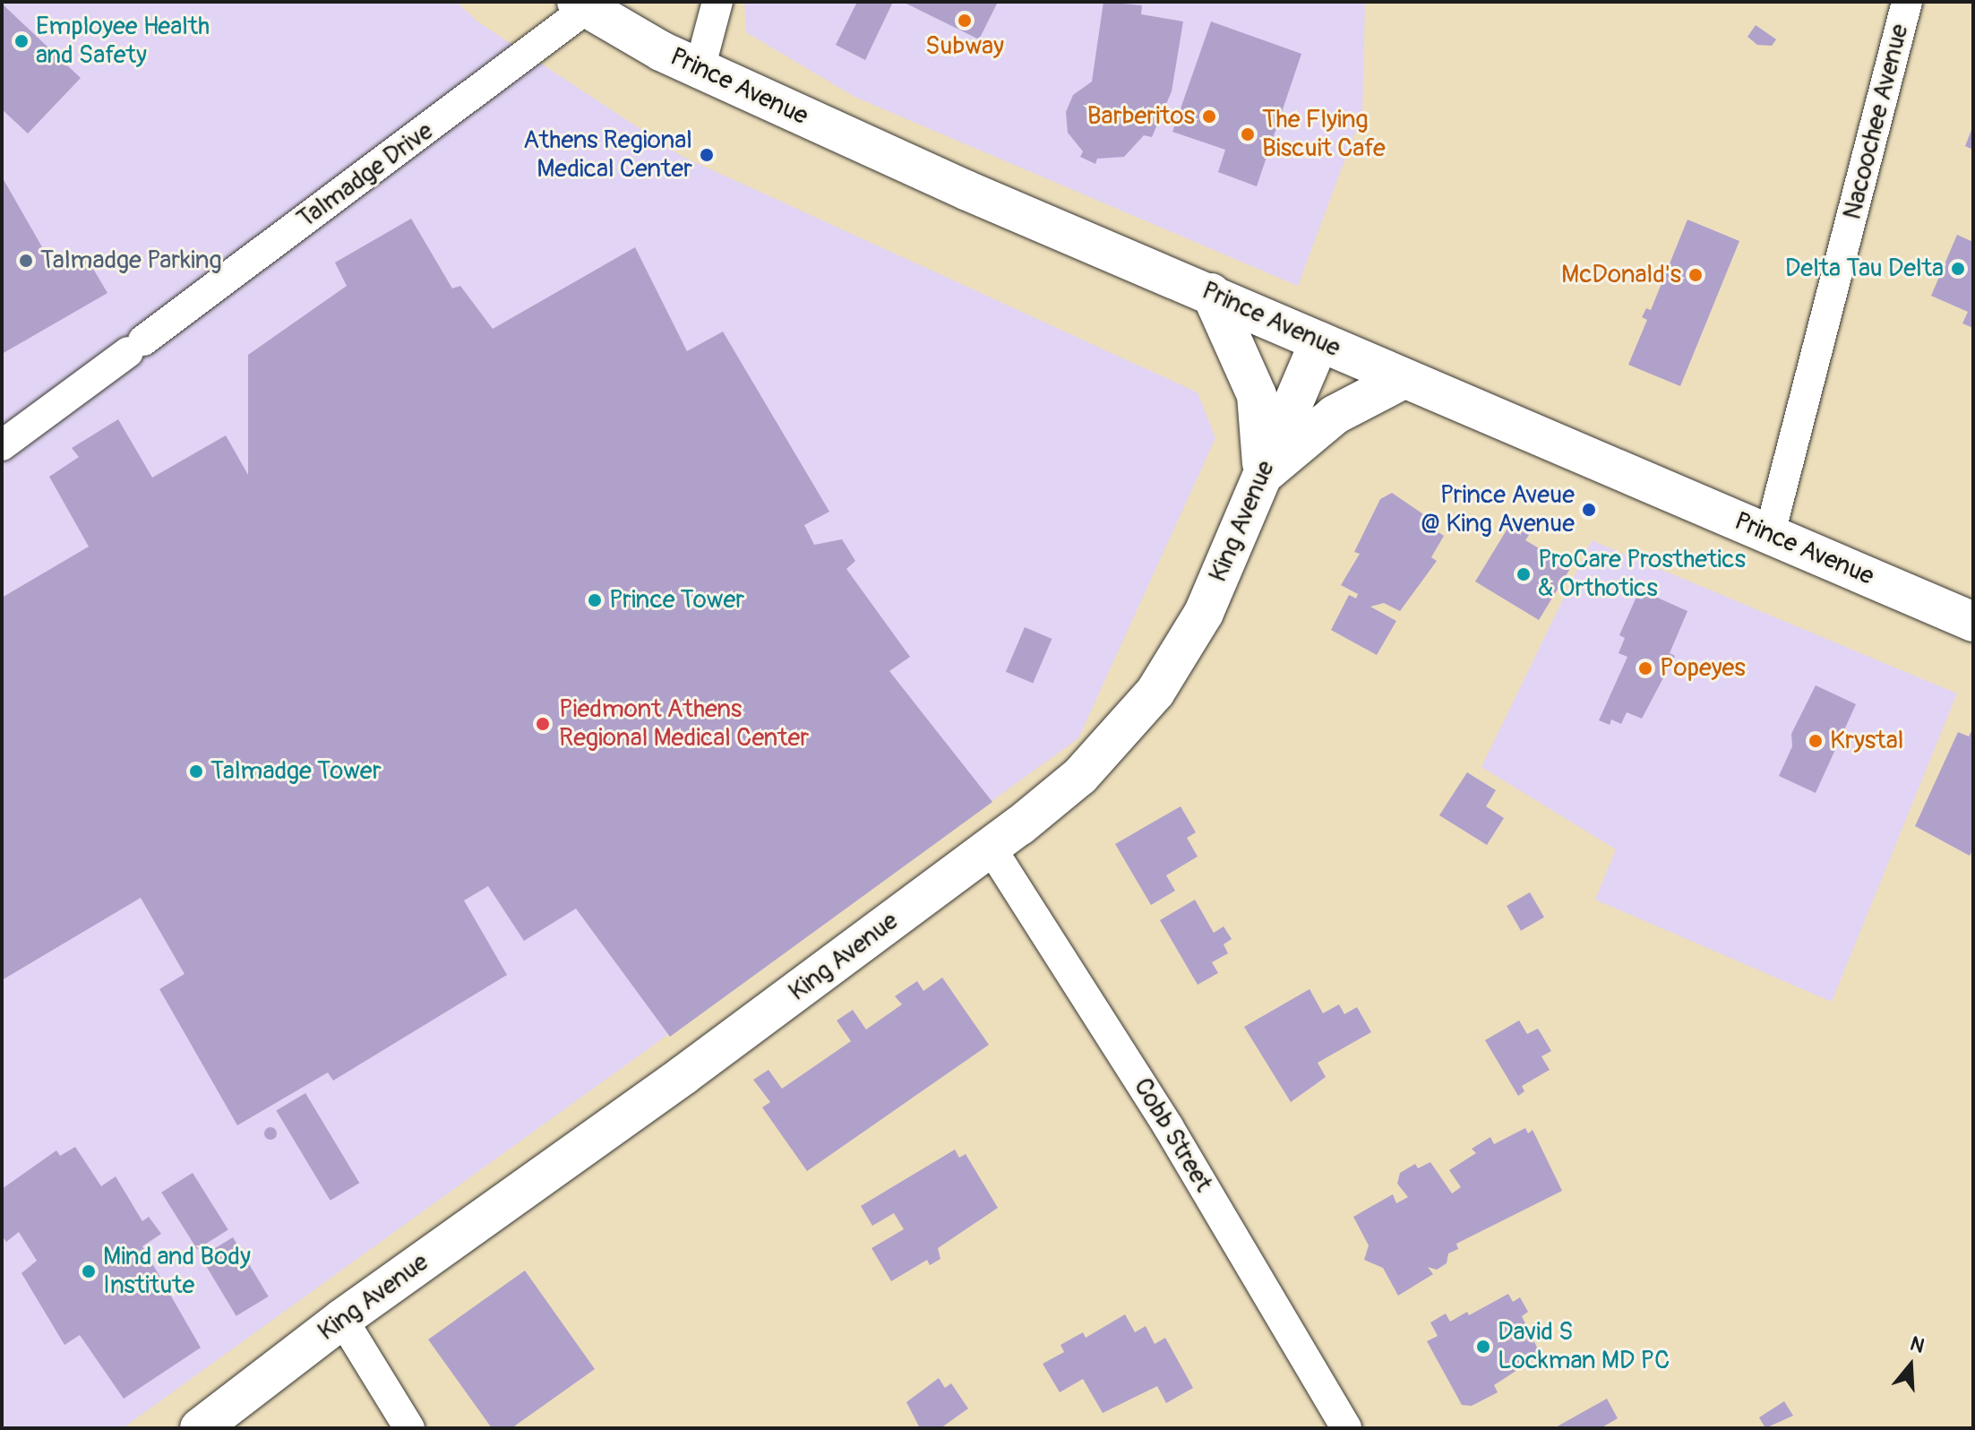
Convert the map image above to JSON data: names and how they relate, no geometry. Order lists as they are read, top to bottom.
{
  "streets": {
    "main road": ["Prince Avenue", "King Avenue"],
    "street": ["Nacoochee Avenue", "Talmadge Drive", "Cobb Street"]
  },
  "crossings": [
    ["Prince Avenue", "Nacoochee Avenue"],
    ["Prince Avenue", "Talmadge Drive"],
    ["Prince Avenue", "King Avenue"],
    ["King Avenue", "Cobb Street"]
  ],
  "places": [
    "Subway",
    "Employee Health and Safety",
    "Barberitos",
    "The Flying Biscuit Cafe",
    "Athens Regional Medical Center",
    "Talmadge Parking",
    "Delta Tau Delta",
    "McDonald's",
    "Prince Aveue @ King Avenue",
    "ProCare Prosthetics & Orthotics",
    "Prince Tower",
    "Popeyes",
    "Piedmont Athens Regional Medical Center",
    "Krystal",
    "Talmadge Tower",
    "Mind and Body Institute",
    "David S Lockman MD PC"
  ],
  "north": "top"
}
